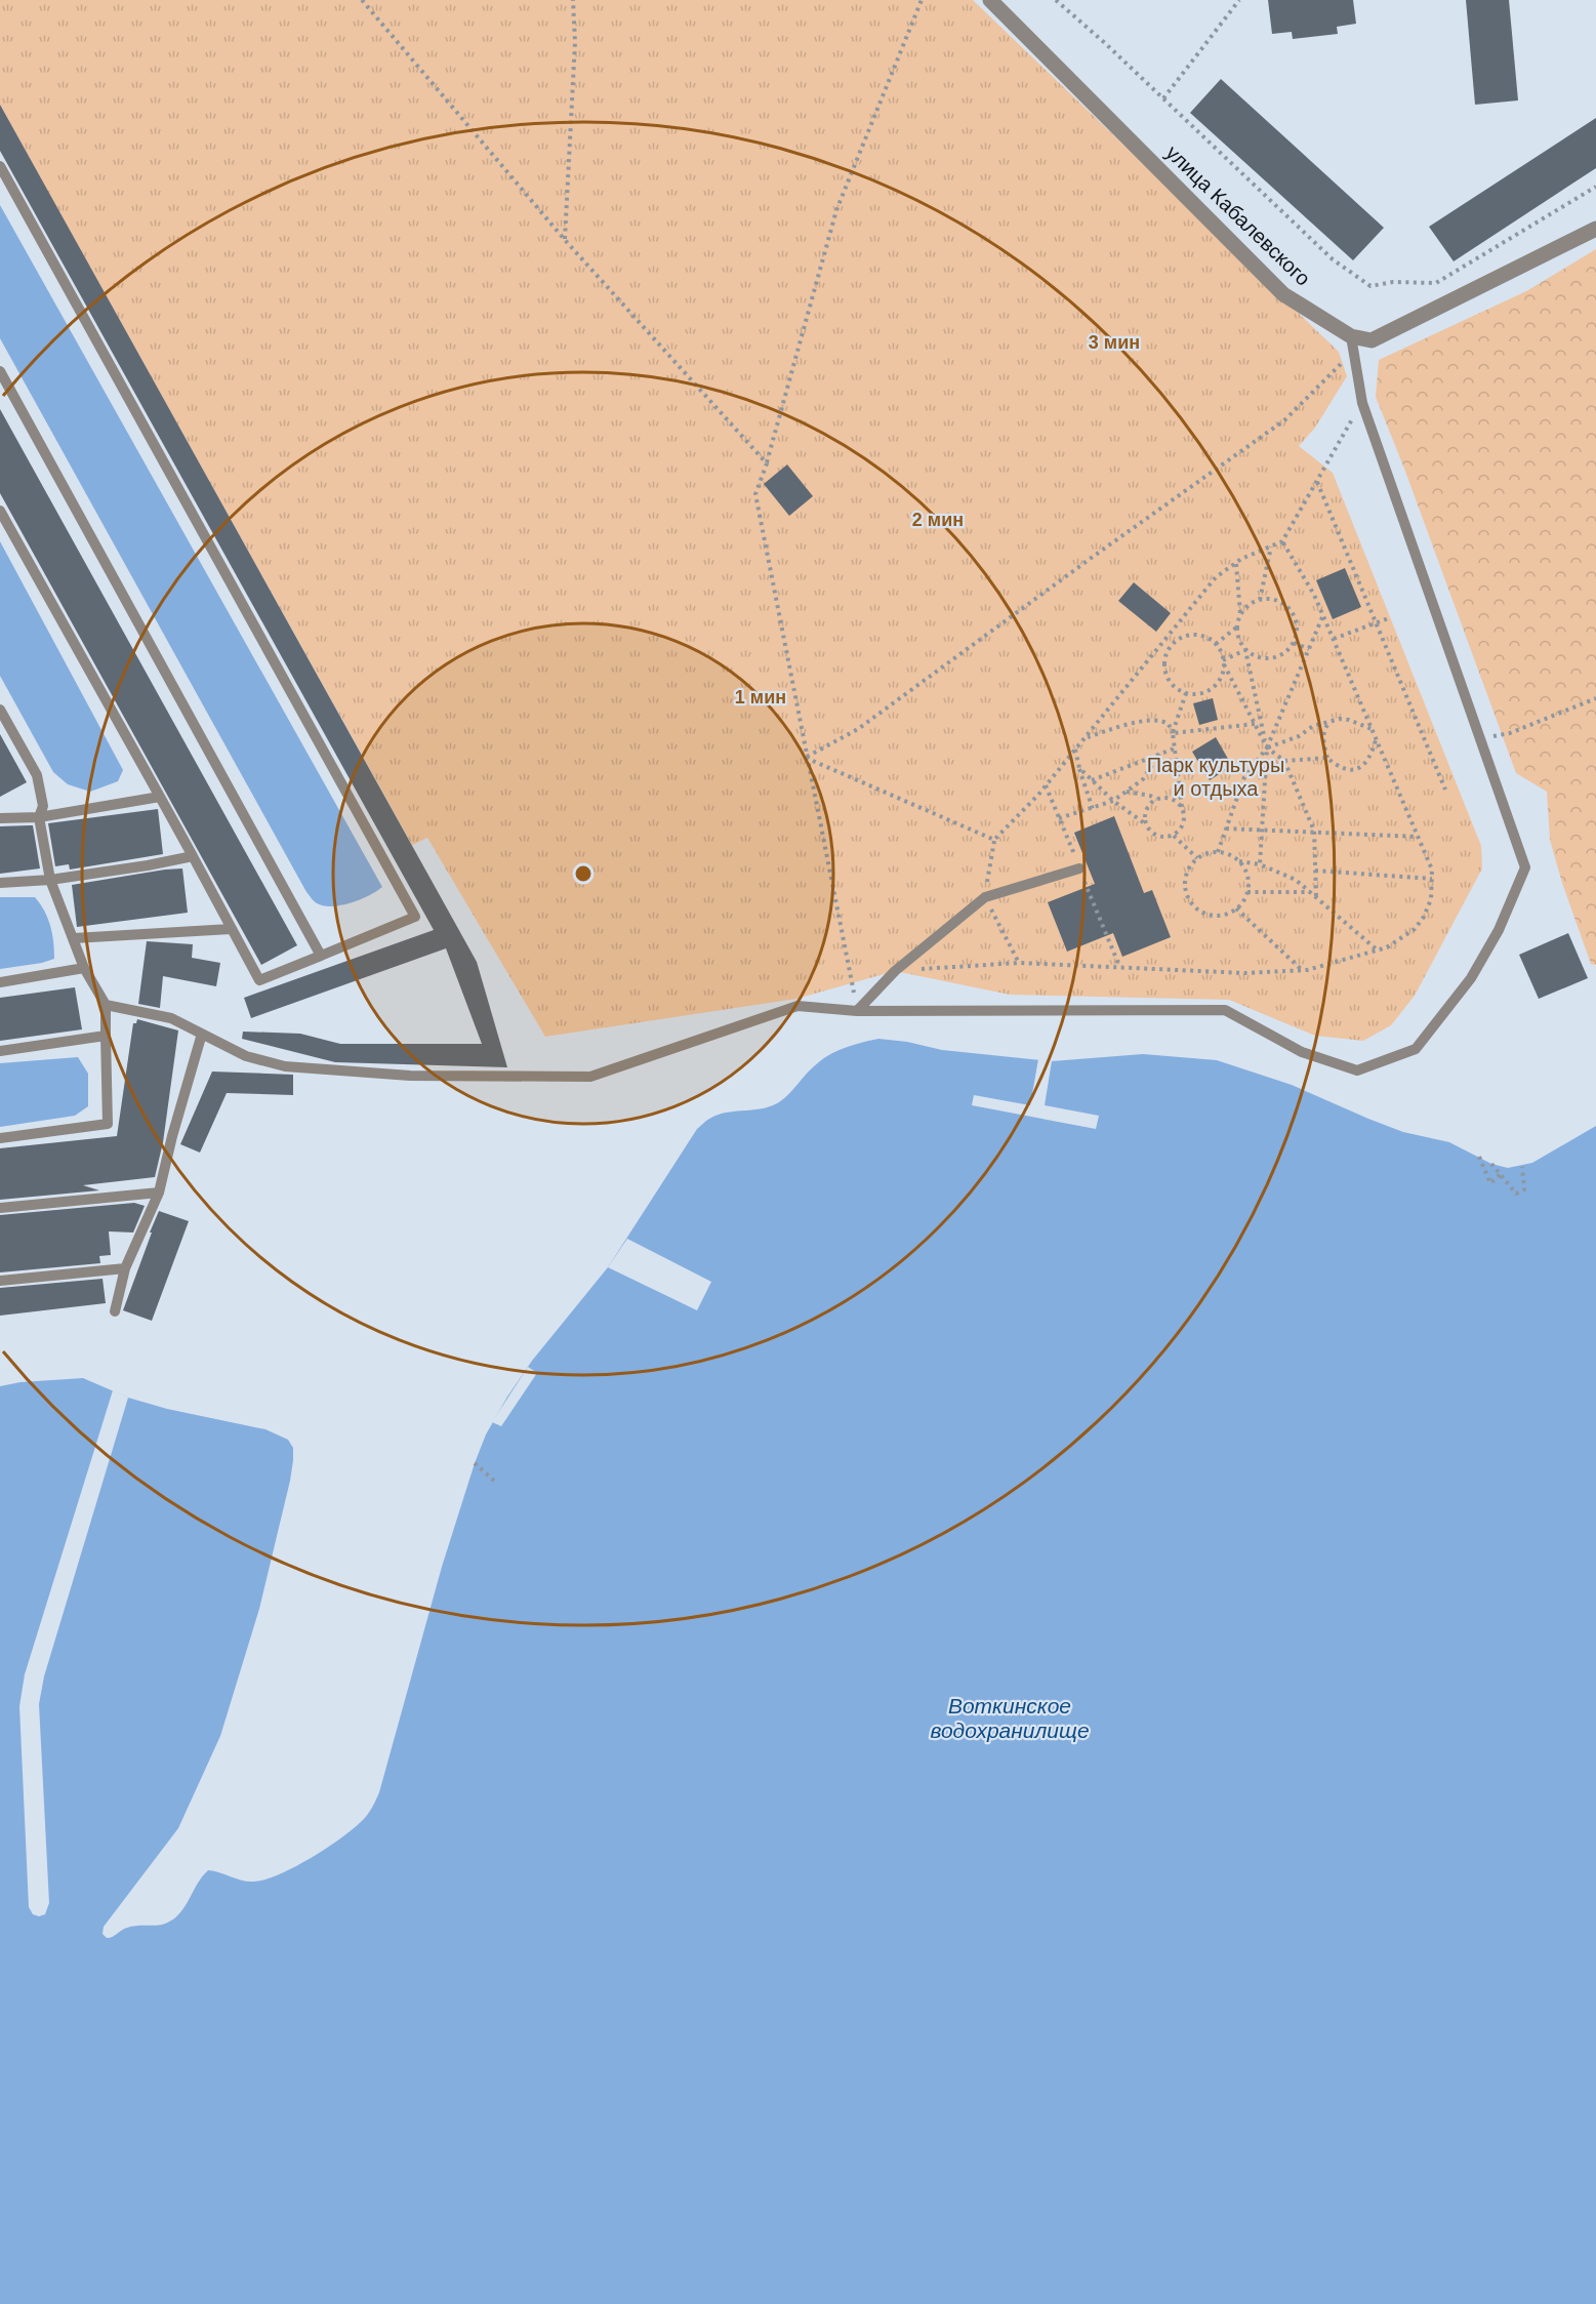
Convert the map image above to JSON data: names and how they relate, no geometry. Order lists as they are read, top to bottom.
{
  "streets": {
    "street": ["улица Кабалевского"]
  },
  "water": ["Воткинское водохранилище"],
  "parks": ["Парк культуры и отдыха"],
  "rings": ["3 мин", "2 мин", "1 мин"]
}
